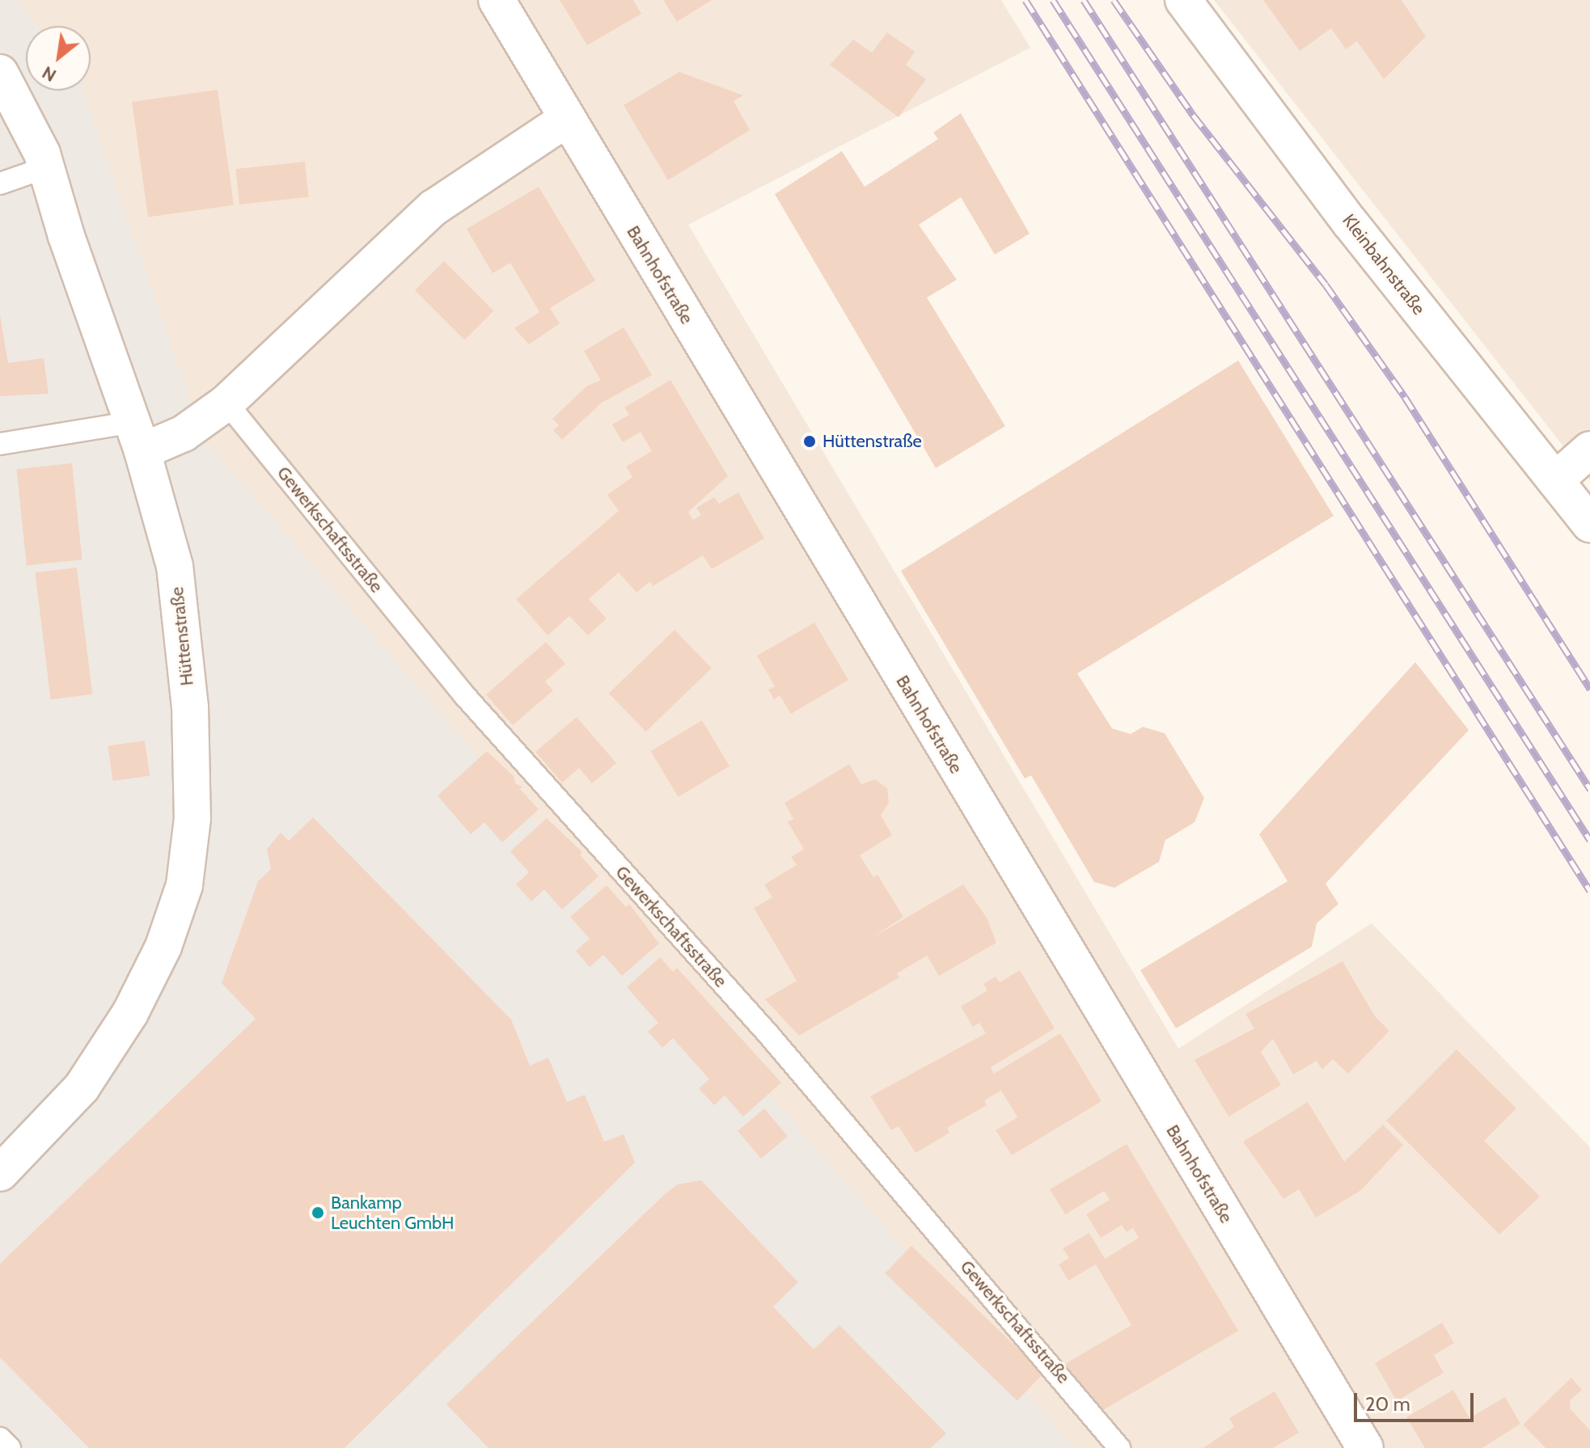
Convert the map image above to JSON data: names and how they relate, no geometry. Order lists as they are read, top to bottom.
{
  "streets": {
    "street": ["Kleinbahnstraße", "Bahnhofstraße", "Hüttenstraße"],
    "lane": ["Gewerkschaftsstraße"]
  },
  "places": ["Hüttenstraße", "Bankamp Leuchten GmbH"],
  "scale_bar": "20 m",
  "north": "bottom left"
}
